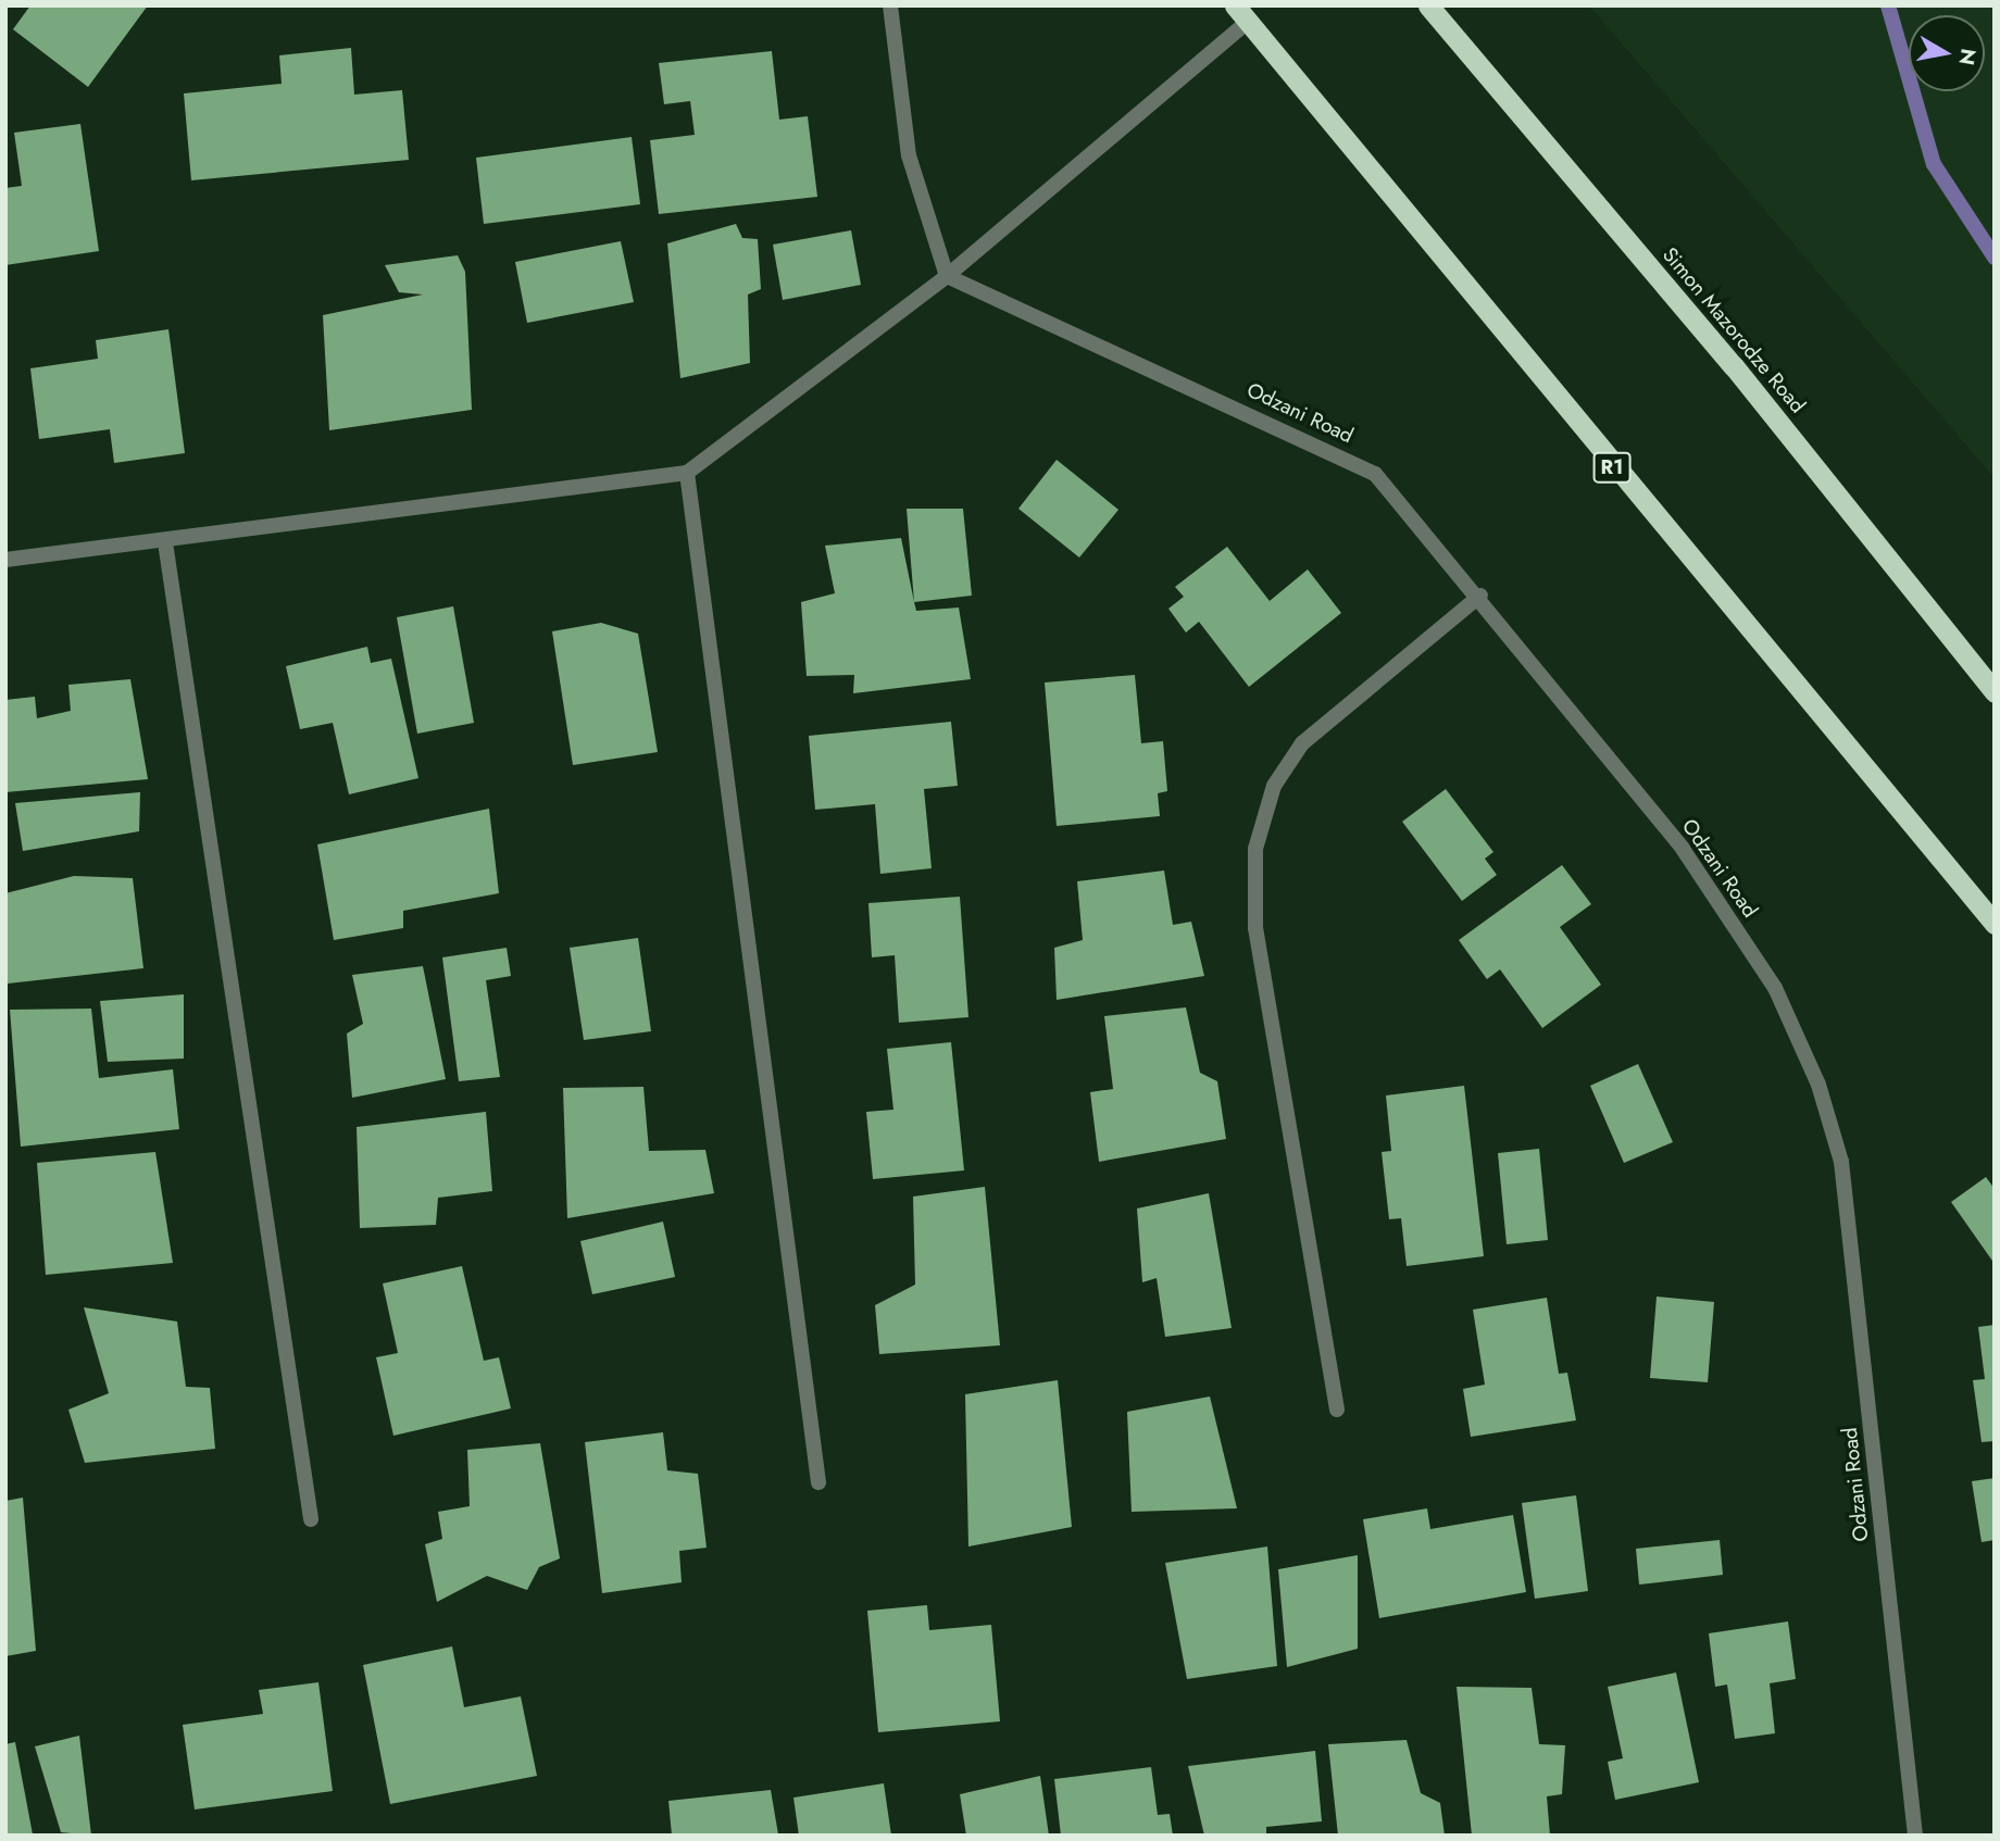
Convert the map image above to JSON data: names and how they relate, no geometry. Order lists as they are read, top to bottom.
{
  "streets": {
    "highway": ["Simon Mazorodze Road", "R1"],
    "street": ["Odzani Road"]
  },
  "north": "right"
}
